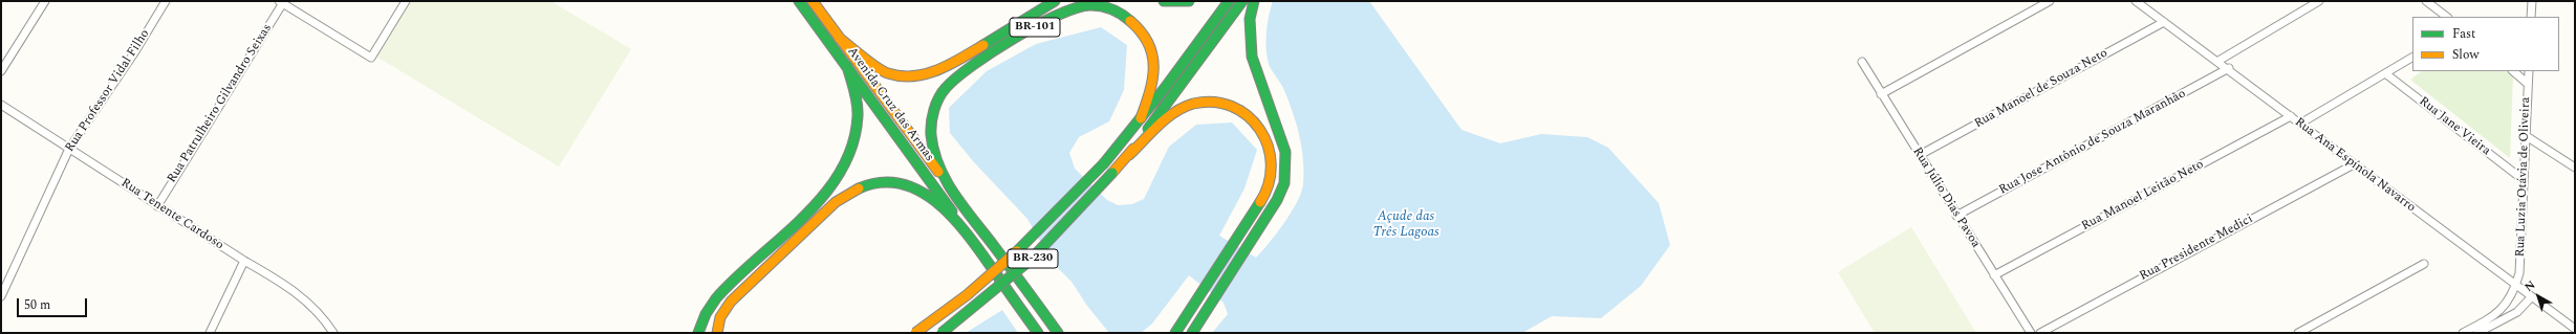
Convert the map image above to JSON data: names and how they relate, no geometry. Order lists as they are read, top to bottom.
{
  "streets": {
    "main road": ["BR-101", "Avenida Cruz das Armas", "BR-230"],
    "street": [
      "Rua Manoel de Souza Neto",
      "Rua Professor Vidal Filho",
      "Rua Patrulheiro Gilvandro Seixas",
      "Rua Jane Vieira",
      "Rua Jose Antônio de Souza Maranhão",
      "Rua Ana Espínola Navarro",
      "Rua Luzia Otávia de Oliveira",
      "Rua Manoel Leitão Neto",
      "Rua Júlio Dias Pavoa",
      "Rua Tenente Cardoso",
      "Rua Presidente Medici"
    ]
  },
  "crossings": [
    ["BR-101", "Avenida Cruz das Armas"],
    ["Rua Manoel de Souza Neto", "Rua Ana Espínola Navarro"],
    ["Rua Manoel de Souza Neto", "Rua Júlio Dias Pavoa"],
    ["Rua Professor Vidal Filho", "Rua Tenente Cardoso"],
    ["Rua Patrulheiro Gilvandro Seixas", "Rua Tenente Cardoso"],
    ["Rua Jane Vieira", "Rua Luzia Otávia de Oliveira"],
    ["Rua Jose Antônio de Souza Maranhão", "Rua Ana Espínola Navarro"],
    ["Rua Jose Antônio de Souza Maranhão", "Rua Júlio Dias Pavoa"],
    ["Rua Ana Espínola Navarro", "Rua Luzia Otávia de Oliveira"],
    ["Rua Ana Espínola Navarro", "Rua Manoel Leitão Neto"],
    ["Rua Ana Espínola Navarro", "Rua Presidente Medici"],
    ["Rua Manoel Leitão Neto", "Rua Júlio Dias Pavoa"]
  ],
  "water": ["Açude das Três Lagoas"],
  "legend": ["Fast", "Slow"],
  "scale_bar": "50 m",
  "north": "top left"
}
